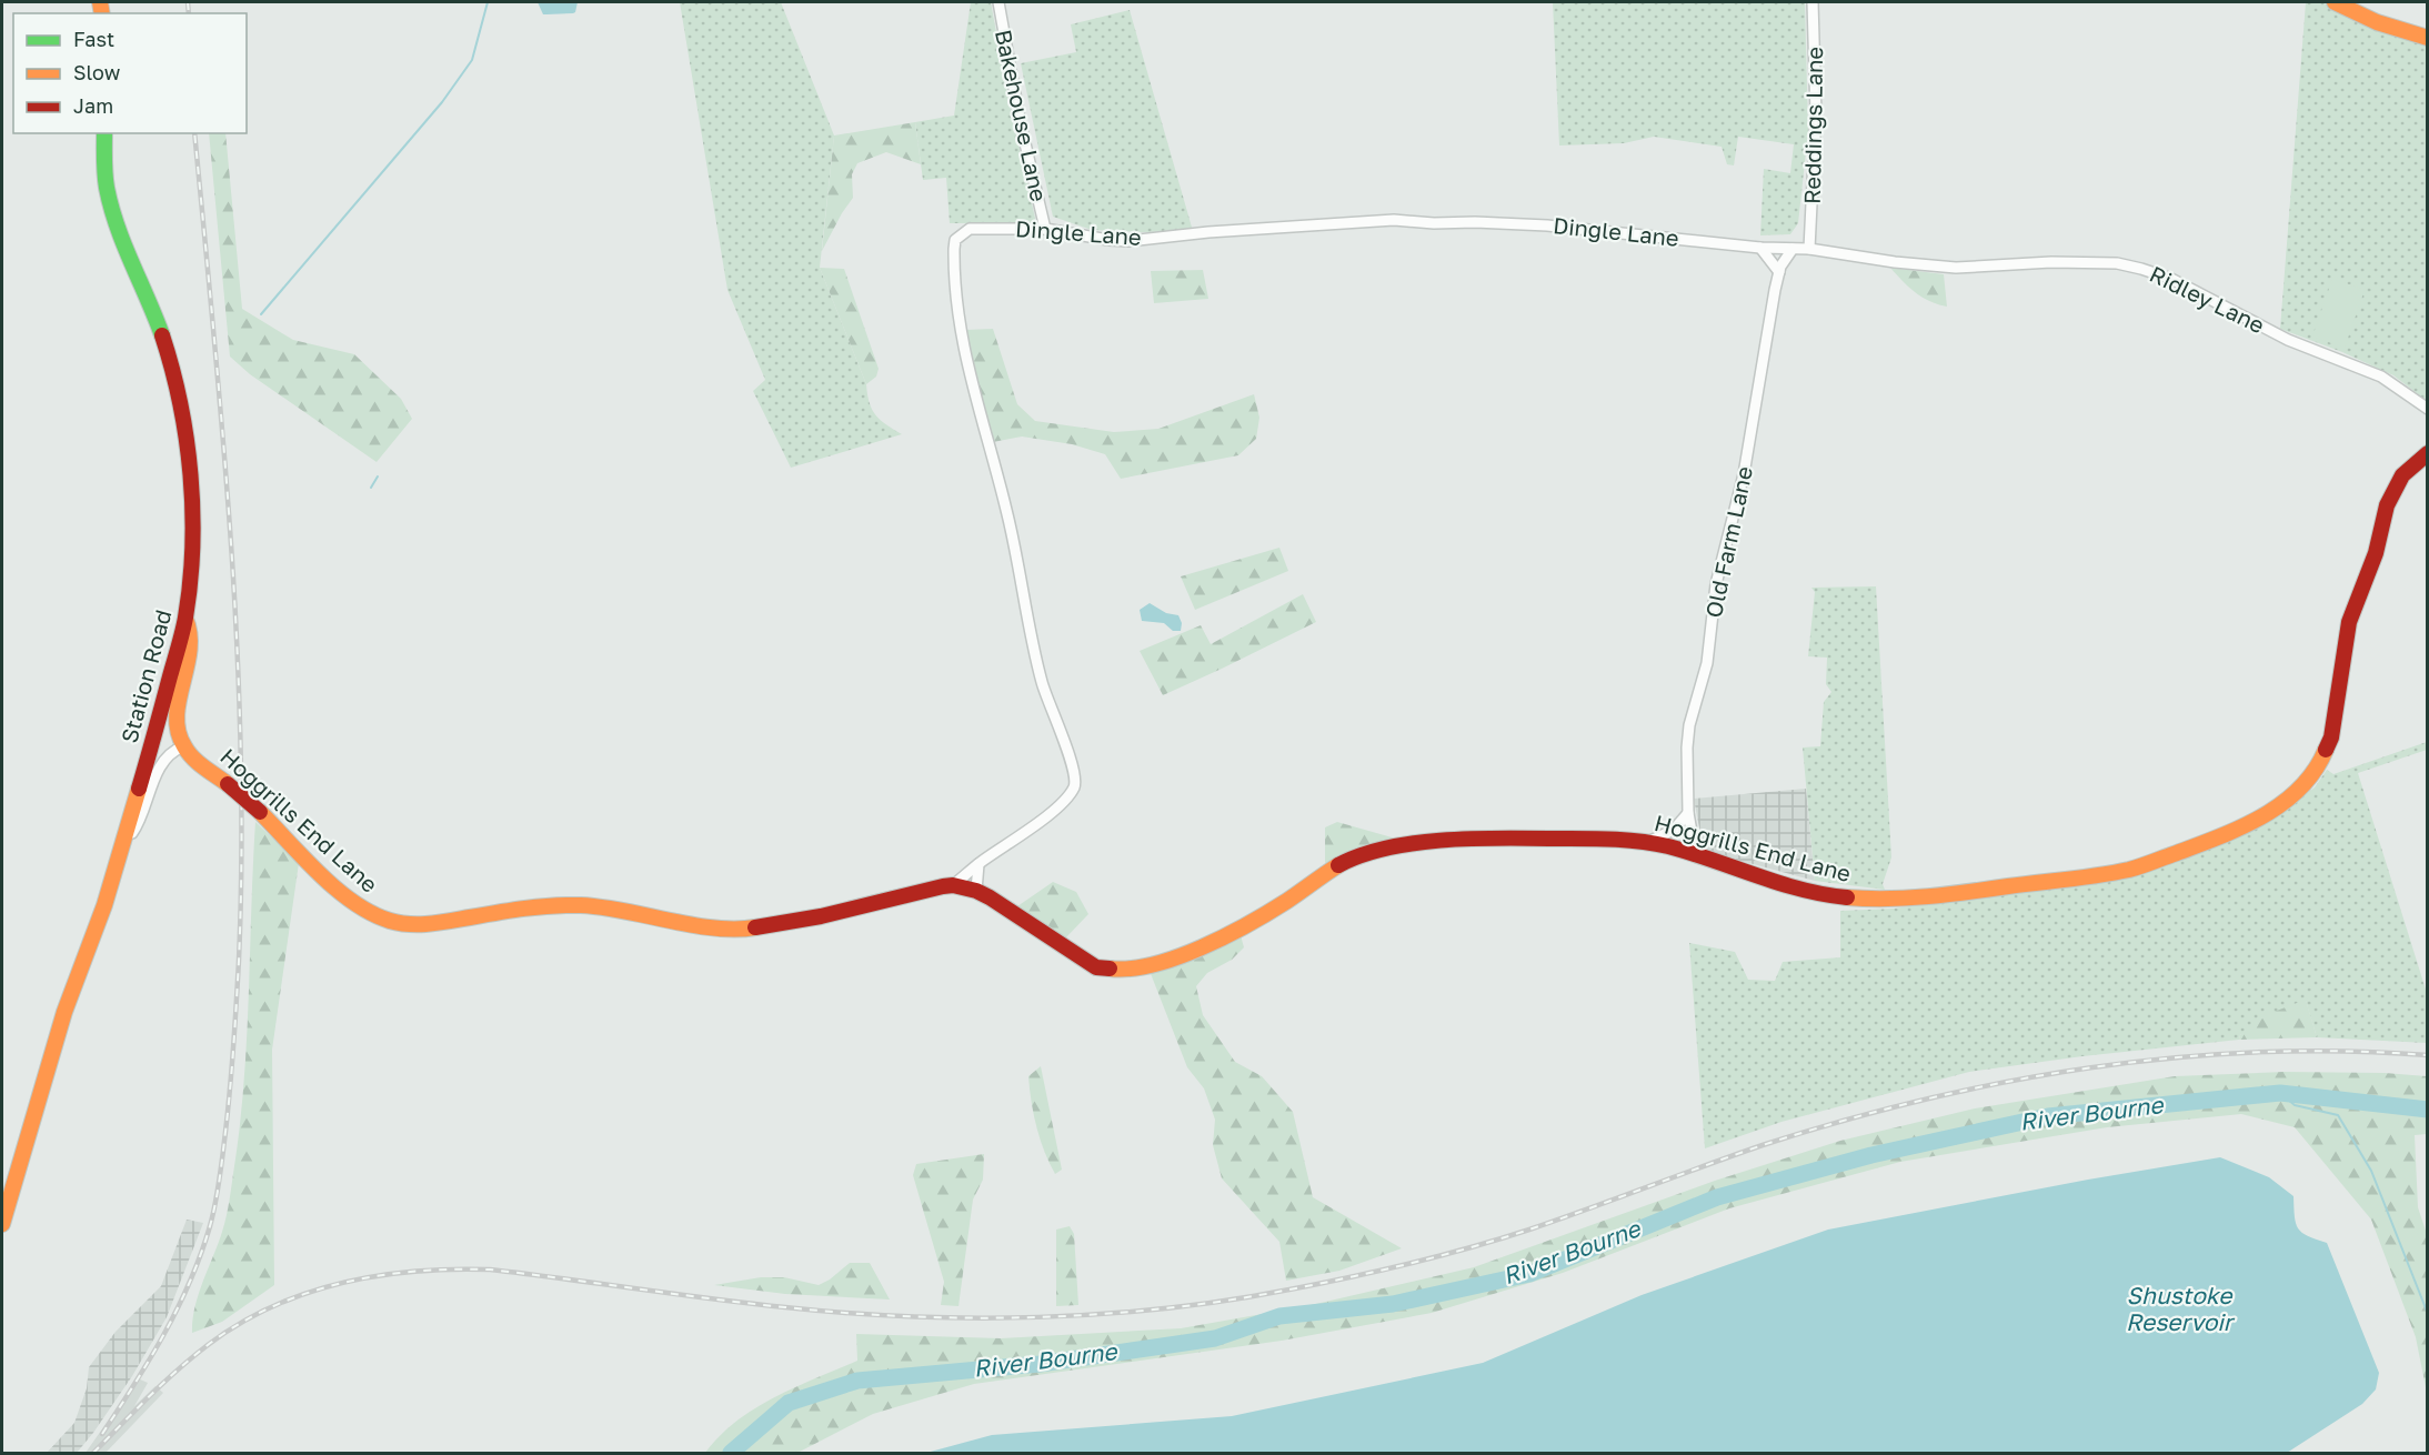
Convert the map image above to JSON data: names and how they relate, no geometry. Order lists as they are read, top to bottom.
{
  "streets": {
    "street": [
      "Bakehouse Lane",
      "Reddings Lane",
      "Dingle Lane",
      "Ridley Lane",
      "Old Farm Lane",
      "Station Road",
      "Hoggrills End Lane"
    ]
  },
  "crossings": [
    ["Bakehouse Lane", "Dingle Lane"],
    ["Reddings Lane", "Dingle Lane"],
    ["Reddings Lane", "Ridley Lane"],
    ["Dingle Lane", "Ridley Lane"],
    ["Dingle Lane", "Old Farm Lane"],
    ["Dingle Lane", "Hoggrills End Lane"],
    ["Old Farm Lane", "Hoggrills End Lane"]
  ],
  "water": ["River Bourne", "Shustoke Reservoir"],
  "legend": ["Fast", "Slow", "Jam"]
}
